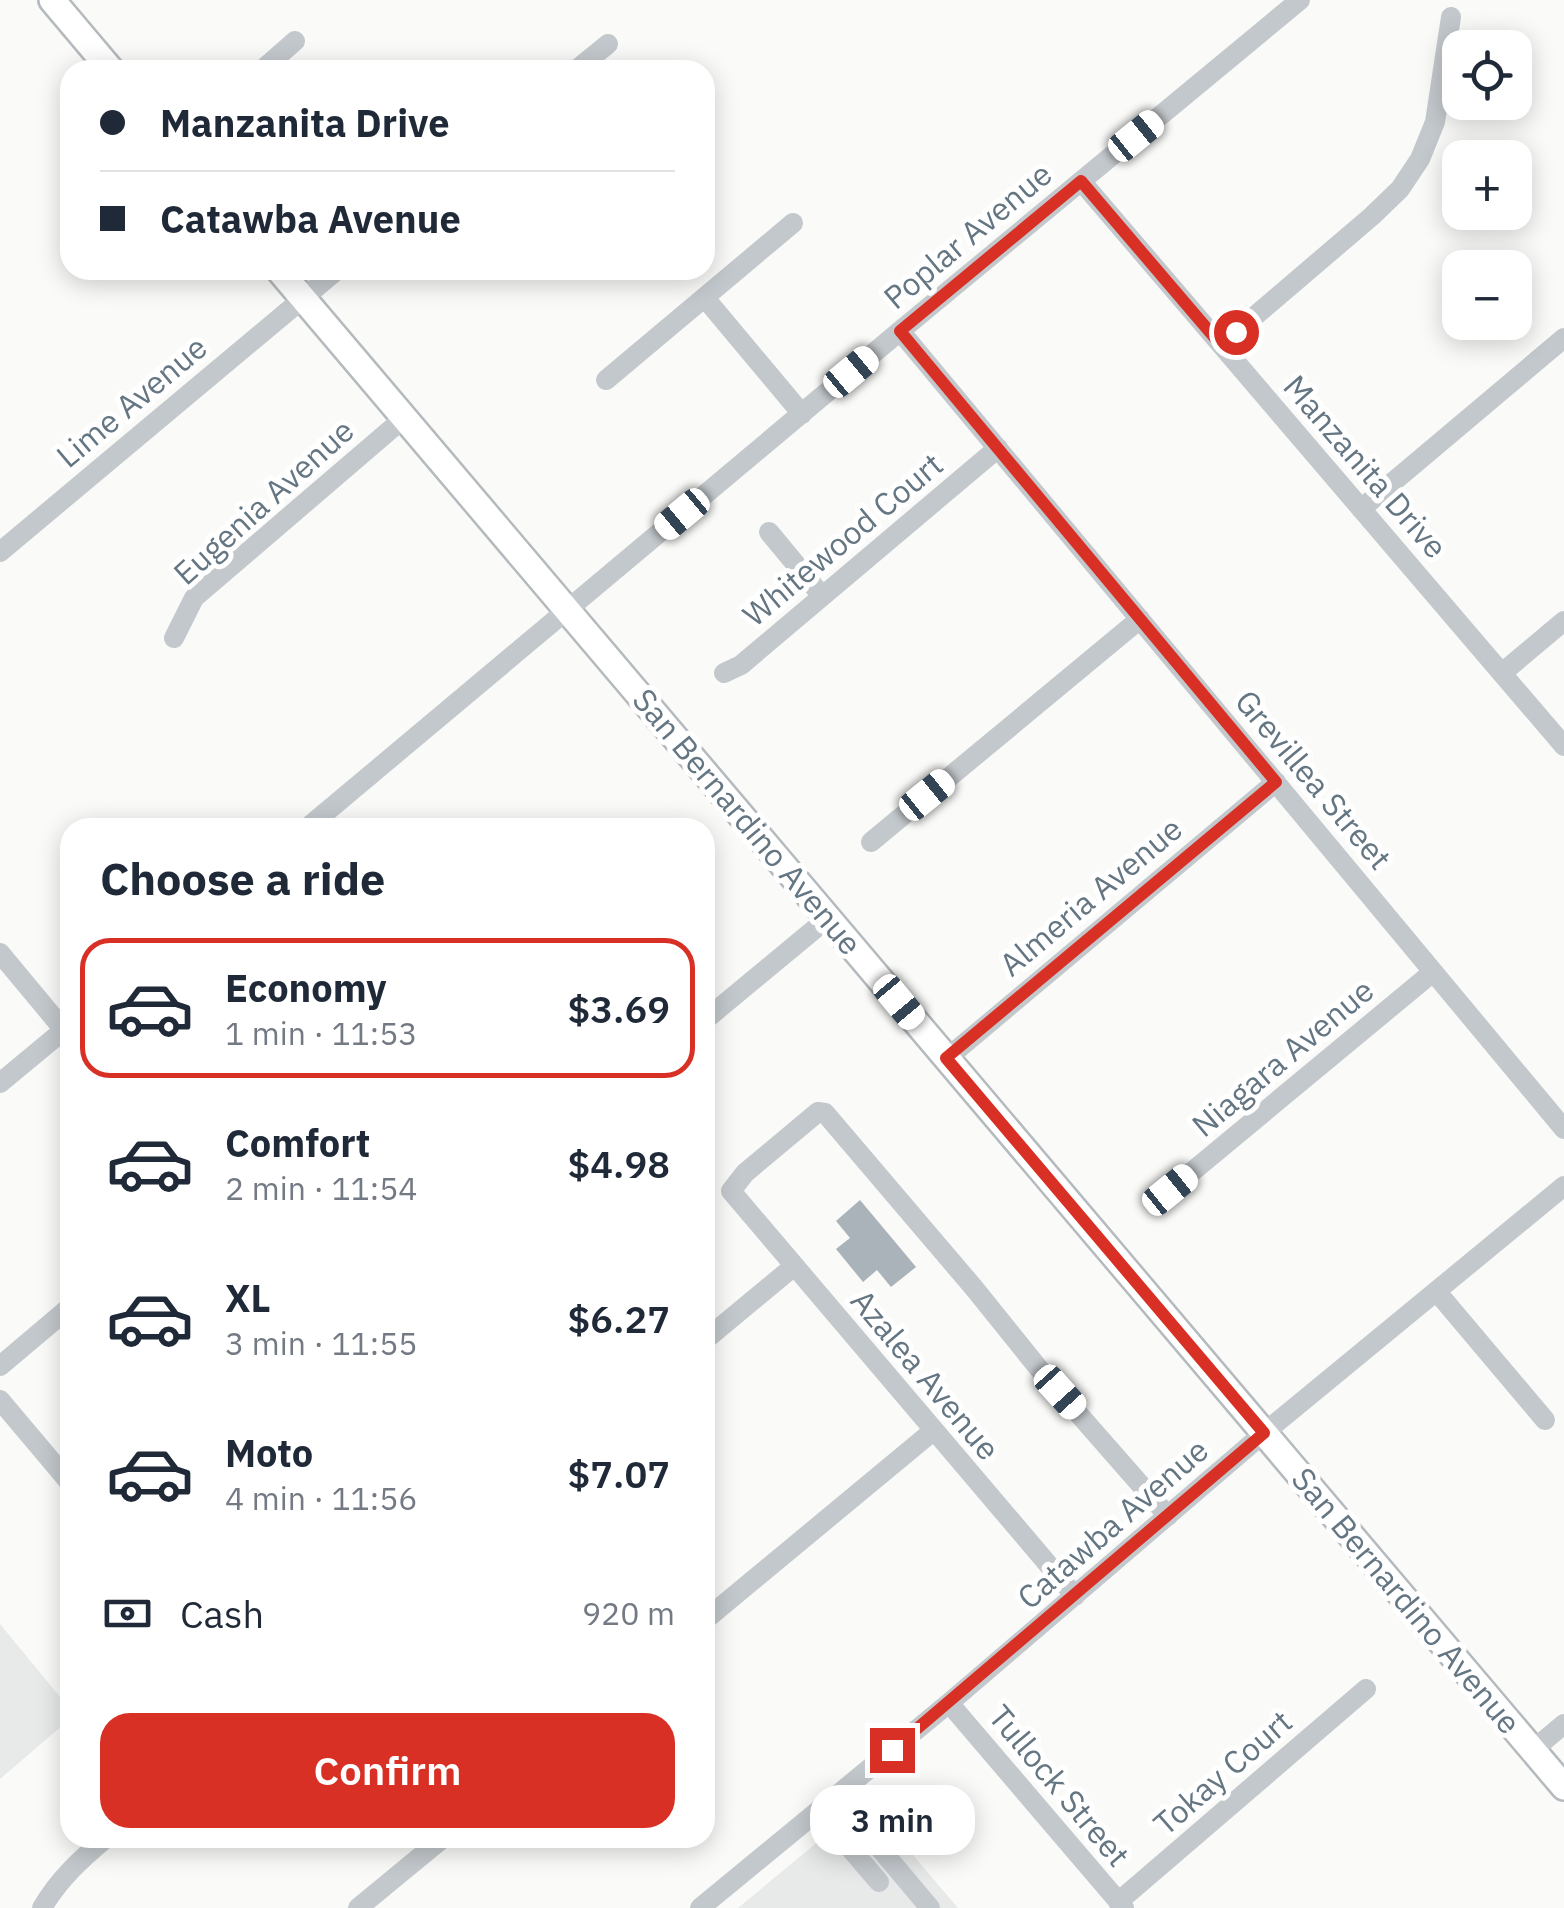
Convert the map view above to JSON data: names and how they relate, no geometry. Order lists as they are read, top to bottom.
{
  "streets": {
    "main road": ["San Bernardino Avenue"],
    "street": [
      "Poplar Avenue",
      "Lime Avenue",
      "Manzanita Drive",
      "Eugenia Avenue",
      "Whitewood Court",
      "Grevillea Street",
      "Almeria Avenue",
      "Niagara Avenue",
      "Azalea Avenue",
      "Catawba Avenue",
      "Tokay Court",
      "Tullock Street"
    ]
  },
  "crossings": [
    ["Poplar Avenue", "Manzanita Drive"],
    ["Poplar Avenue", "Grevillea Street"],
    ["Poplar Avenue", "San Bernardino Avenue"],
    ["Lime Avenue", "San Bernardino Avenue"],
    ["Eugenia Avenue", "San Bernardino Avenue"],
    ["Whitewood Court", "Grevillea Street"],
    ["Grevillea Street", "Almeria Avenue"],
    ["Grevillea Street", "Niagara Avenue"],
    ["San Bernardino Avenue", "Almeria Avenue"],
    ["San Bernardino Avenue", "Catawba Avenue"],
    ["Azalea Avenue", "Catawba Avenue"],
    ["Catawba Avenue", "Tullock Street"],
    ["Tokay Court", "Tullock Street"]
  ],
  "page": {
    "map_buttons": ["+", "−"],
    "banner": ["Manzanita Drive", "Catawba Avenue"],
    "heading": "Choose a ride",
    "list": [
      {
        "name": "Economy",
        "note": "1 min · 11:53",
        "value": "$3.69"
      },
      {
        "name": "Comfort",
        "note": "2 min · 11:54",
        "value": "$4.98"
      },
      {
        "name": "XL",
        "note": "3 min · 11:55",
        "value": "$6.27"
      },
      {
        "name": "Moto",
        "note": "4 min · 11:56",
        "value": "$7.07"
      }
    ],
    "pay": ["Cash", "920 m"],
    "buttons": "Confirm",
    "bubble": "3 min"
  }
}
